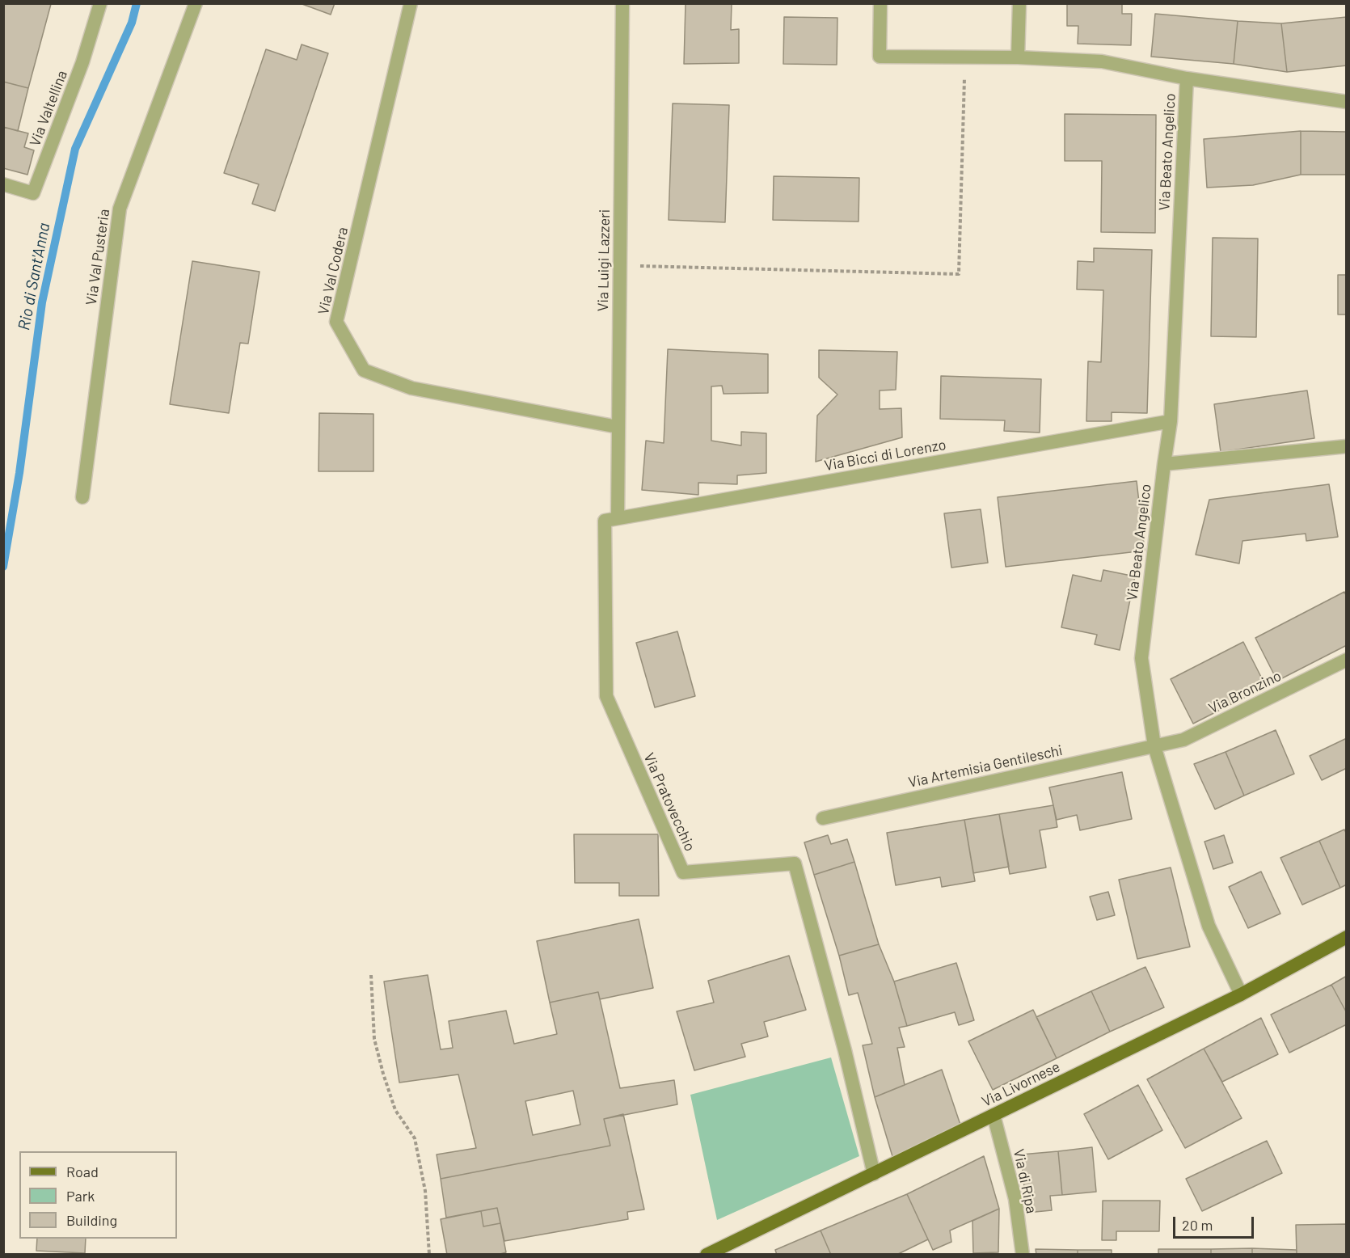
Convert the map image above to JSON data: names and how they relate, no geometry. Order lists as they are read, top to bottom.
{
  "streets": {
    "main road": ["Via Livornese"],
    "street": [
      "Via Valtellina",
      "Via Beato Angelico",
      "Via Val Pusteria",
      "Via Luigi Lazzeri",
      "Via Val Codera",
      "Via Bicci di Lorenzo",
      "Via Bronzino",
      "Via Artemisia Gentileschi",
      "Via Pratovecchio",
      "Via di Ripa"
    ]
  },
  "crossings": [
    ["Via Beato Angelico", "Via Bicci di Lorenzo"],
    ["Via Beato Angelico", "Via Bronzino"],
    ["Via Beato Angelico", "Via Artemisia Gentileschi"],
    ["Via Beato Angelico", "Via Livornese"],
    ["Via Luigi Lazzeri", "Via Val Codera"],
    ["Via Luigi Lazzeri", "Via Bicci di Lorenzo"],
    ["Via Luigi Lazzeri", "Via Pratovecchio"],
    ["Via Bicci di Lorenzo", "Via Pratovecchio"],
    ["Via Bronzino", "Via Artemisia Gentileschi"],
    ["Via Pratovecchio", "Via Livornese"],
    ["Via Livornese", "Via di Ripa"]
  ],
  "water": ["Rio di Sant'Anna"],
  "legend": ["Road", "Park", "Building"],
  "scale_bar": "20 m"
}
